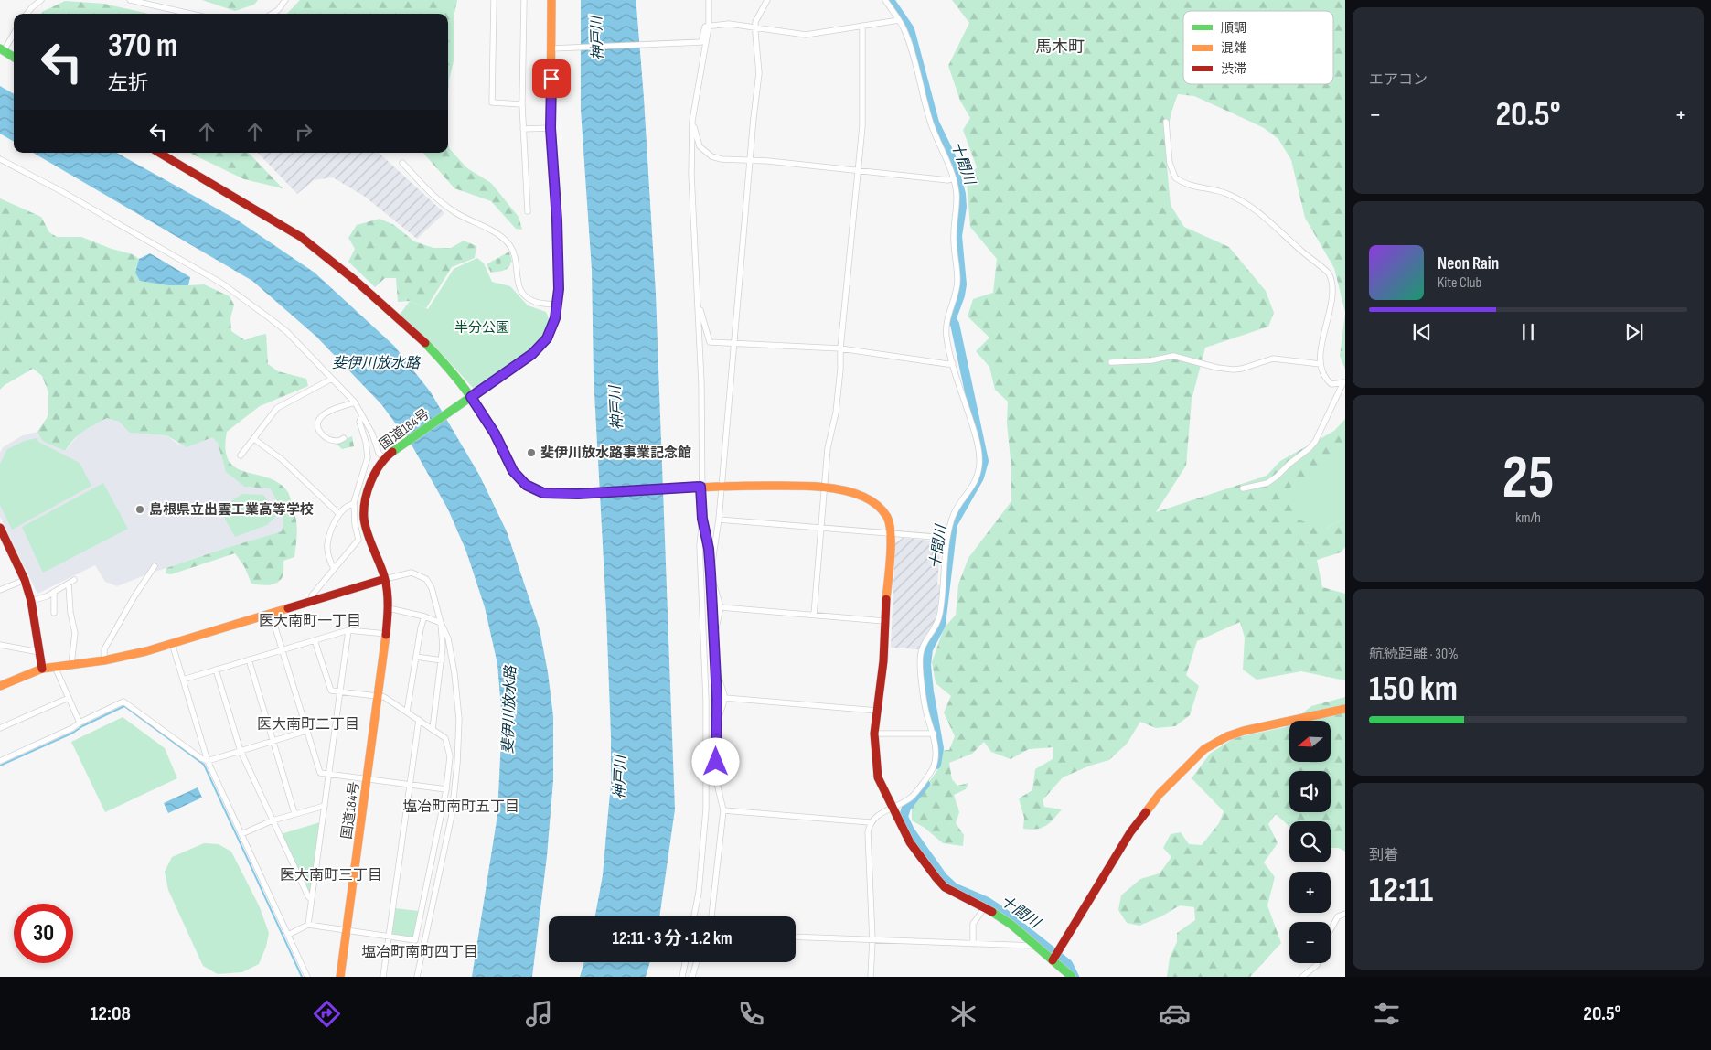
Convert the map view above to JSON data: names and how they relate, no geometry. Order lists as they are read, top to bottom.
{
  "streets": {
    "main road": ["国道184号"]
  },
  "districts": [
    "馬木町",
    "医大南町一丁目",
    "医大南町二丁目",
    "塩冶町南町五丁目",
    "医大南町三丁目",
    "塩冶町南町四丁目"
  ],
  "water": ["神戸川", "十間川", "斐伊川放水路"],
  "parks": ["半分公園"],
  "places": ["斐伊川放水路事業記念館", "島根県立出雲工業高等学校"],
  "legend": ["順調", "混雑", "渋滞"],
  "north": "left",
  "page": {
    "tile": [
      "エアコン",
      ["25", "km/h"],
      ["航続距離 · 30%", "150 km"],
      ["到着", "12:11"]
    ],
    "turn": ["370 m", "左折"],
    "heat": ["−", "20.5°", "+"],
    "song": ["Neon Rain", "Kite Club"],
    "map_buttons": ["+", "−"],
    "limit": "30",
    "trip": "12:11 · 3 分 · 1.2 km",
    "tabs": ["12:08", "20.5°"]
  }
}
